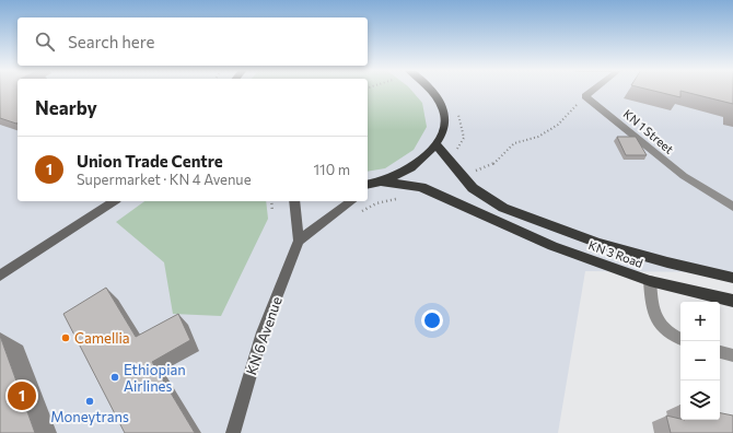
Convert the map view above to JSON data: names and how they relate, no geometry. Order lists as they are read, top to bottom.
{
  "streets": {
    "highway": ["KN 3 Road"],
    "main road": ["KN 6 Avenue"],
    "street": ["KN 1 Street"]
  },
  "places": ["Camellia", "Ethiopian Airlines", "Moneytrans"],
  "page": {
    "search": "Search here",
    "heading": "Nearby",
    "list": [
      {
        "mark": "1",
        "name": "Union Trade Centre",
        "note": "Supermarket · KN 4 Avenue",
        "value": "110 m"
      }
    ],
    "map_buttons": ["+", "−"],
    "pins": "1"
  }
}
